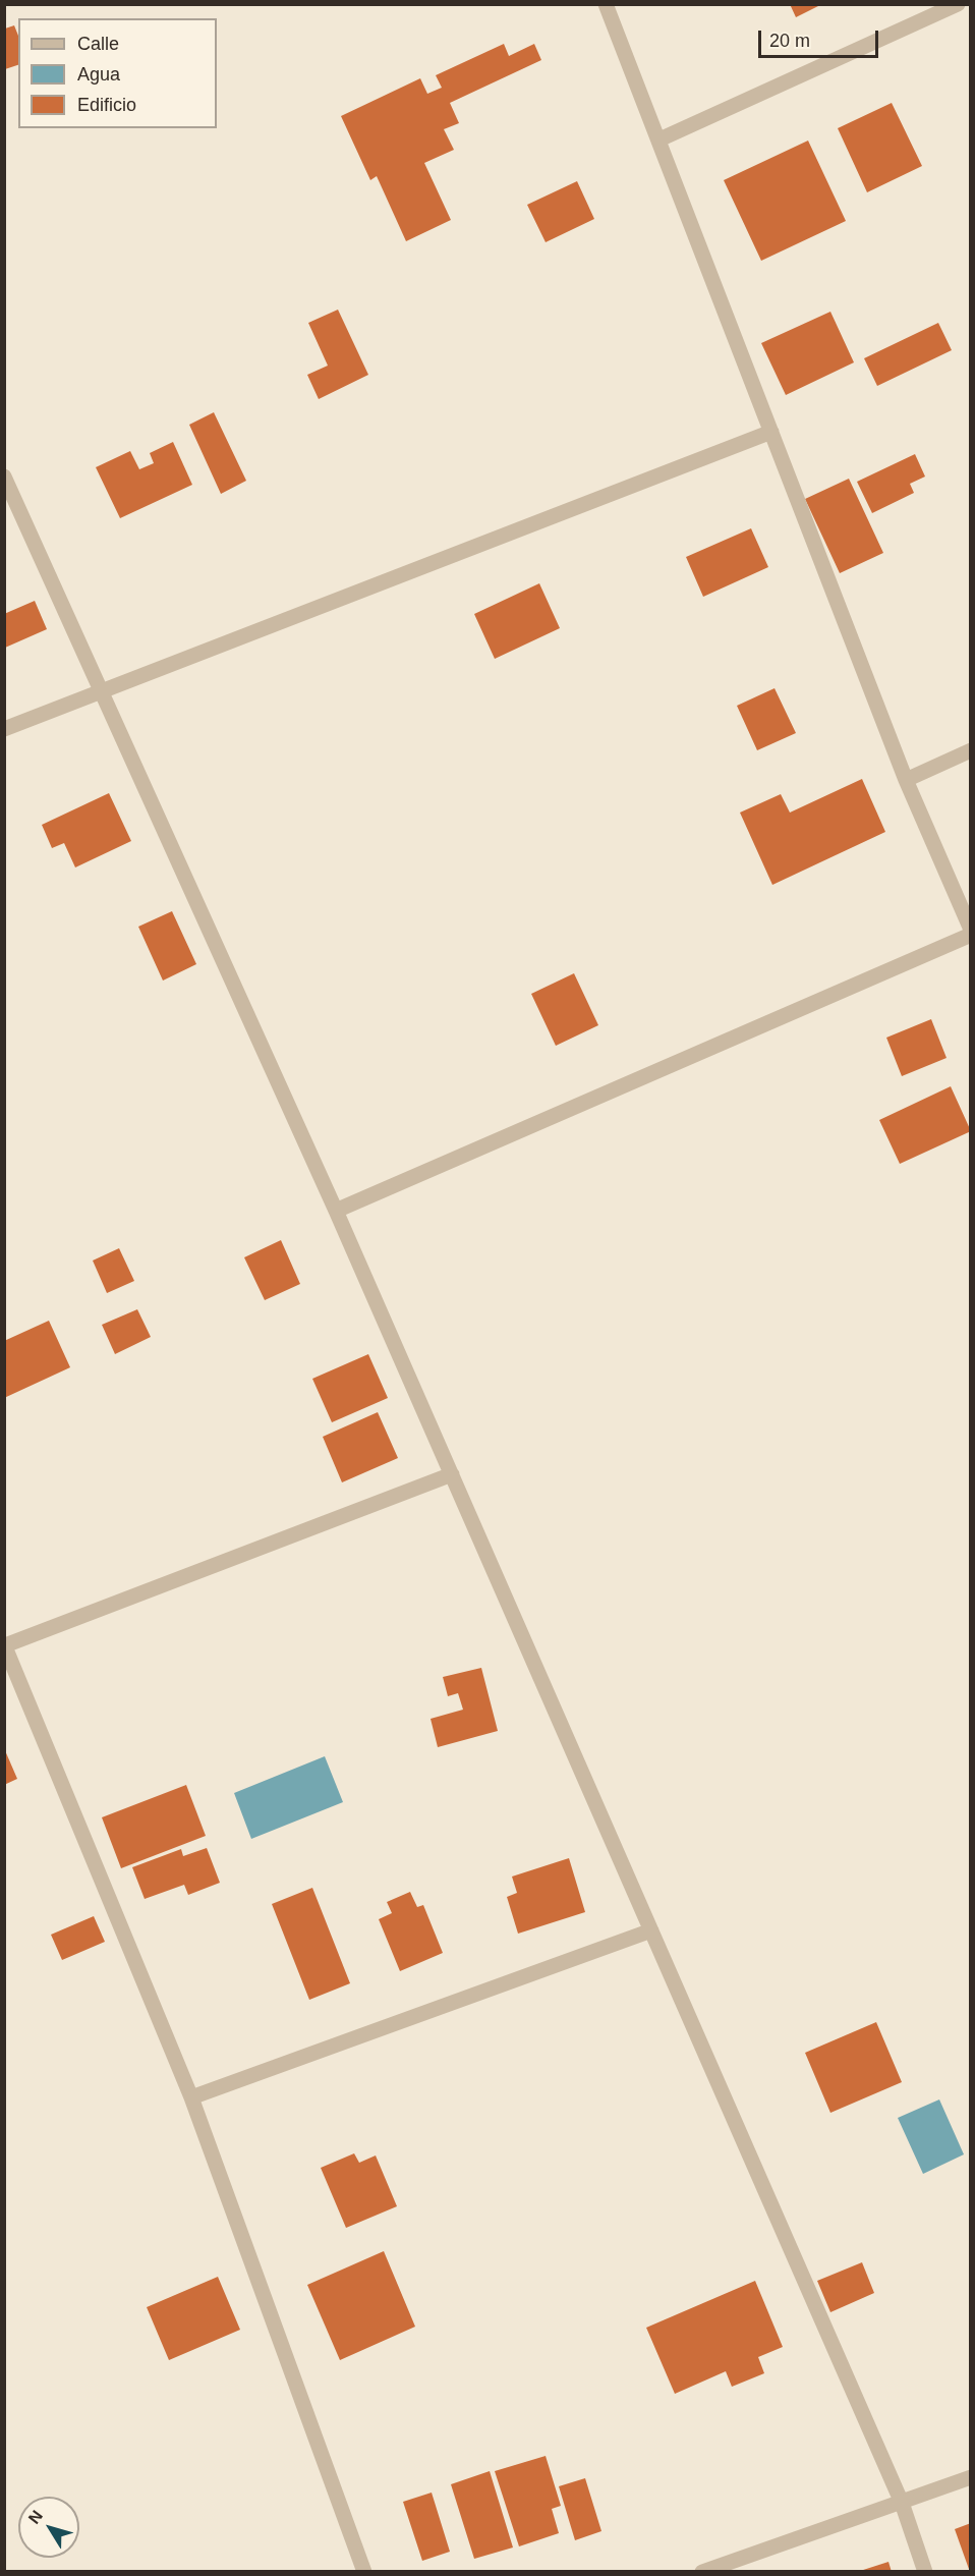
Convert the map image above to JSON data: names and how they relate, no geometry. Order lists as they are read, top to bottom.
{
  "legend": ["Calle", "Agua", "Edificio"],
  "scale_bar": "20 m",
  "north": "top left"
}
